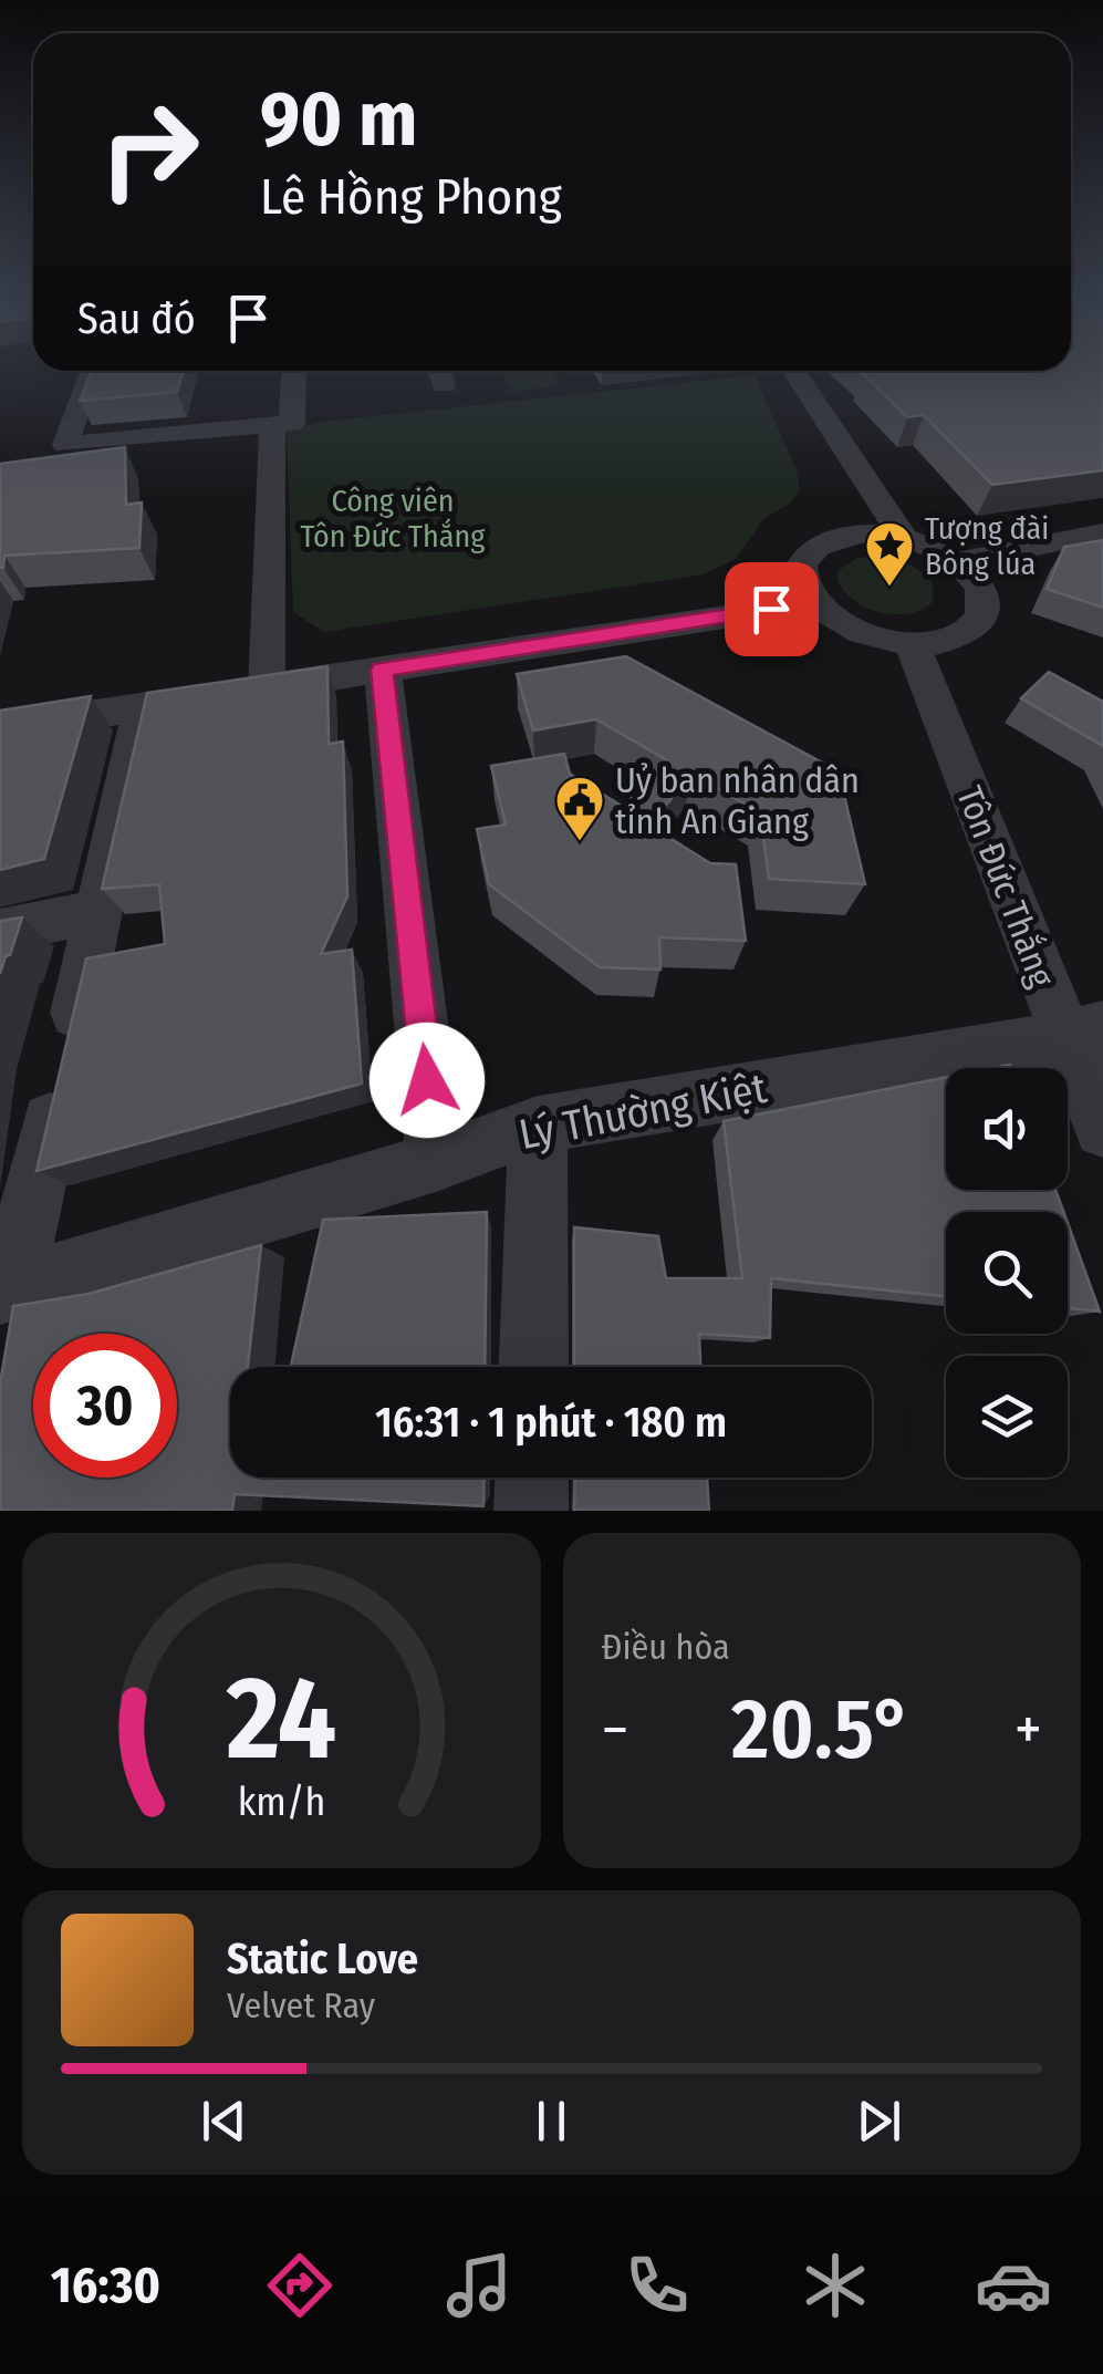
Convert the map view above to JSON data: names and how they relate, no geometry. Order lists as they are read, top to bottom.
{
  "streets": {
    "street": ["Tôn Đức Thắng", "Lý Thường Kiệt"]
  },
  "crossings": [
    ["Tôn Đức Thắng", "Lý Thường Kiệt"]
  ],
  "parks": ["Công viên Tôn Đức Thắng"],
  "places": {
    "place": ["Tượng đài Bông lúa"],
    "public building": ["Uỷ ban nhân dân tỉnh An Giang"]
  },
  "page": {
    "turn": ["90 m", "Lê Hồng Phong"],
    "then": "Sau đó",
    "limit": "30",
    "trip": "16:31 · 1 phút · 180 m",
    "tile": "Điều hòa",
    "heat": ["−", "20.5°", "+"],
    "song": ["Static Love", "Velvet Ray"],
    "tabs": "16:30",
    "gauge": ["24", "km/h"]
  }
}
